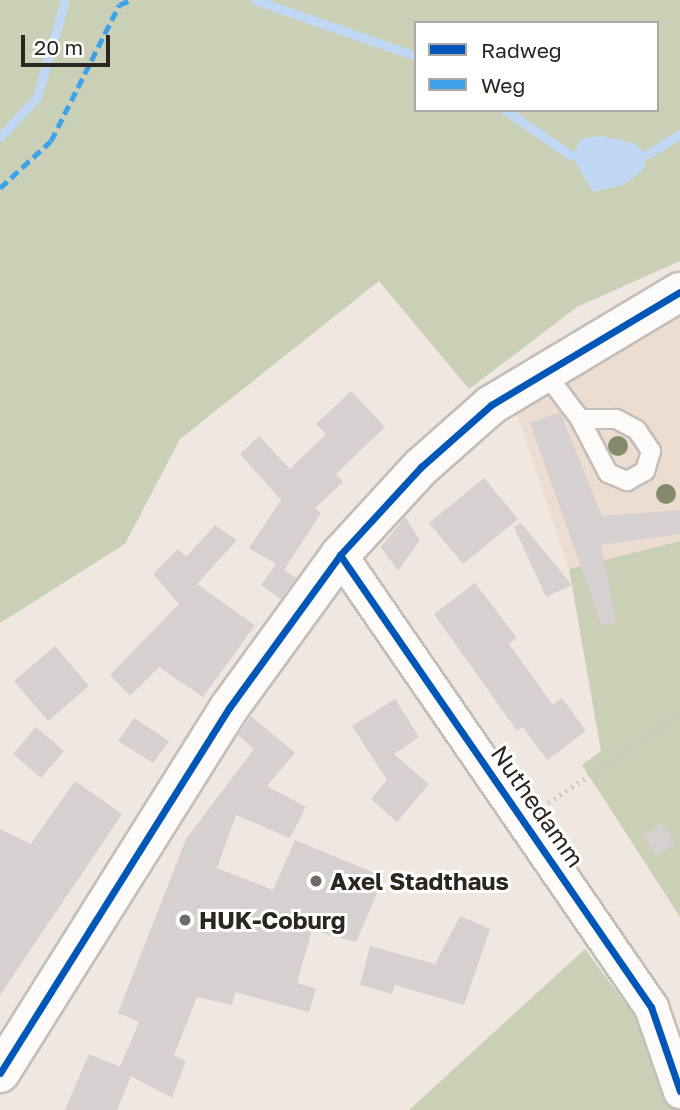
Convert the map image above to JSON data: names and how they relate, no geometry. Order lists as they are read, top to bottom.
{
  "streets": {
    "street": ["Nuthedamm"]
  },
  "places": ["Axel Stadthaus", "HUK-Coburg"],
  "legend": ["Radweg", "Weg"],
  "scale_bar": "20 m"
}
